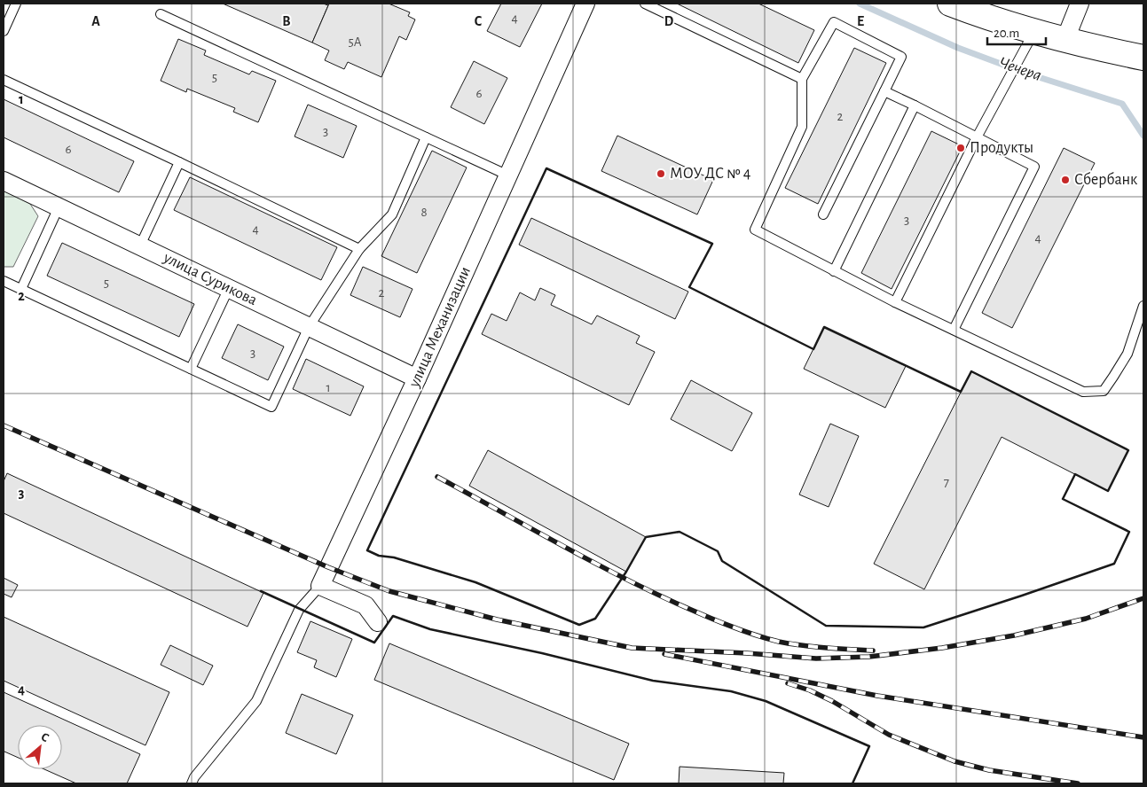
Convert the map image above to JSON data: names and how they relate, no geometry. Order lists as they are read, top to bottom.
{
  "streets": {
    "street": ["улица Сурикова", "улица Механизации"]
  },
  "crossings": [
    ["улица Сурикова", "улица Механизации"]
  ],
  "water": ["Чечера"],
  "places": ["Продукты", "МОУ ДС № 4", "Сбербанк"],
  "house_numbers": [
    "4",
    "5А",
    "5",
    "6",
    "2",
    "3",
    "6",
    "8",
    "3",
    "4",
    "4",
    "5",
    "2",
    "3",
    "1",
    "7"
  ],
  "scale_bar": "20 m",
  "north": "top right",
  "grid": {
    "columns": [
      "A",
      "B",
      "C",
      "D",
      "E"
    ],
    "rows": [
      "1",
      "2",
      "3",
      "4"
    ]
  }
}
